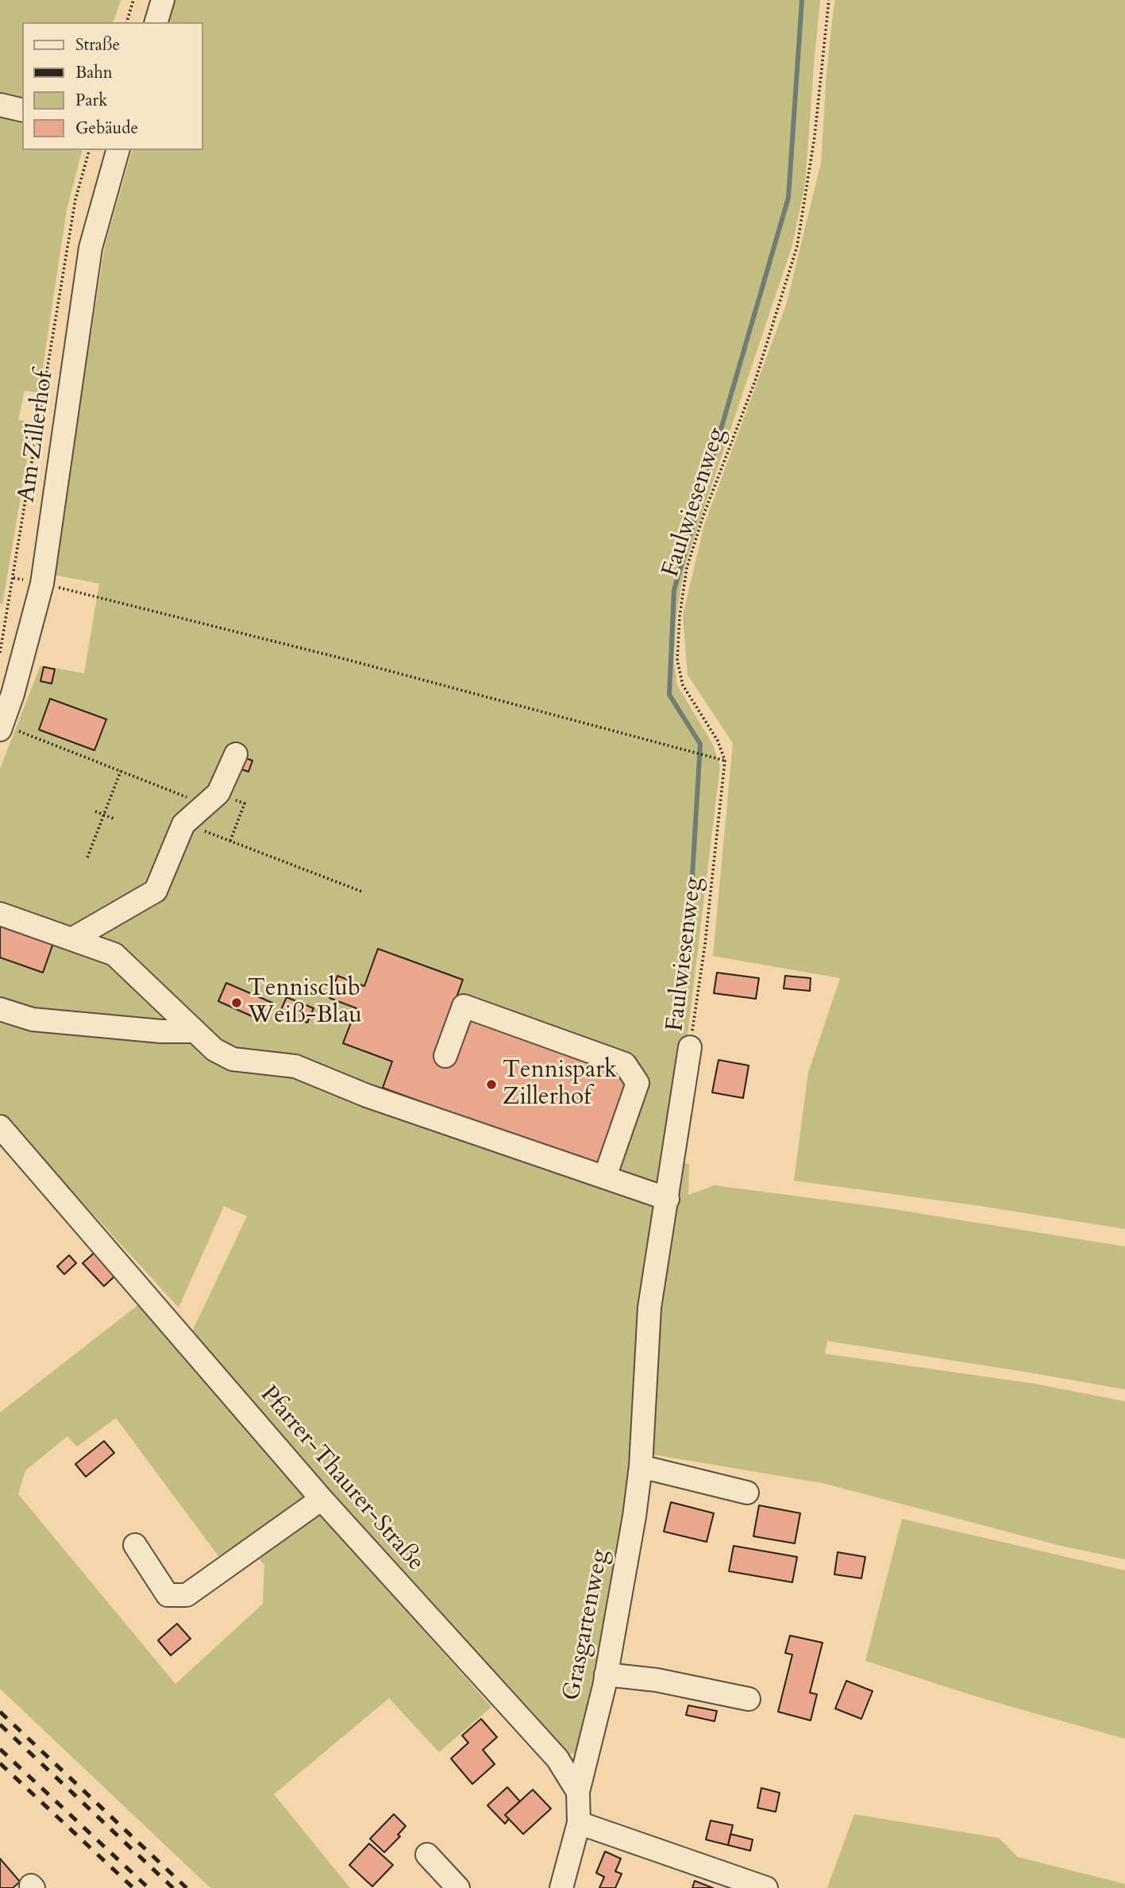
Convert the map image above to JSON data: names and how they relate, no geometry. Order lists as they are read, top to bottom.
{
  "streets": {
    "street": ["Am Zillerhof", "Pfarrer-Thaurer-Straße", "Grasgartenweg"],
    "path": ["Faulwiesenweg"]
  },
  "crossings": [
    ["Faulwiesenweg", "Grasgartenweg"],
    ["Pfarrer-Thaurer-Straße", "Grasgartenweg"]
  ],
  "places": ["Tennisclub Weiß-Blau", "Tennispark Zillerhof"],
  "legend": [
    "Straße",
    "Bahn",
    "Park",
    "Gebäude"
  ]
}
